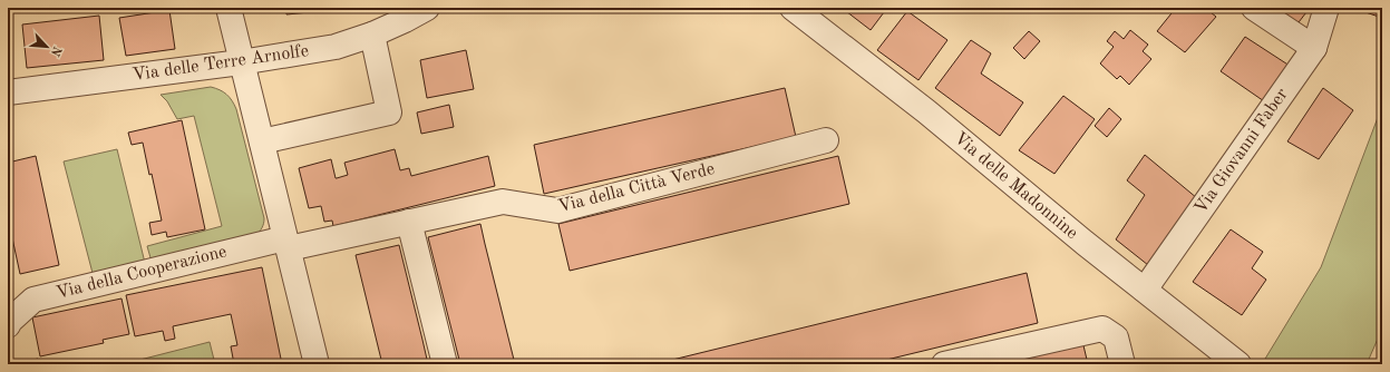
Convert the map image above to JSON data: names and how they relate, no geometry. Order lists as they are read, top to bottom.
{
  "streets": {
    "street": [
      "Via delle Terre Arnolfe",
      "Via Giovanni Faber",
      "Via delle Madonnine",
      "Via della Città Verde",
      "Via della Cooperazione"
    ]
  },
  "crossings": [
    ["Via Giovanni Faber", "Via delle Madonnine"],
    ["Via della Città Verde", "Via della Cooperazione"]
  ],
  "north": "bottom right"
}
